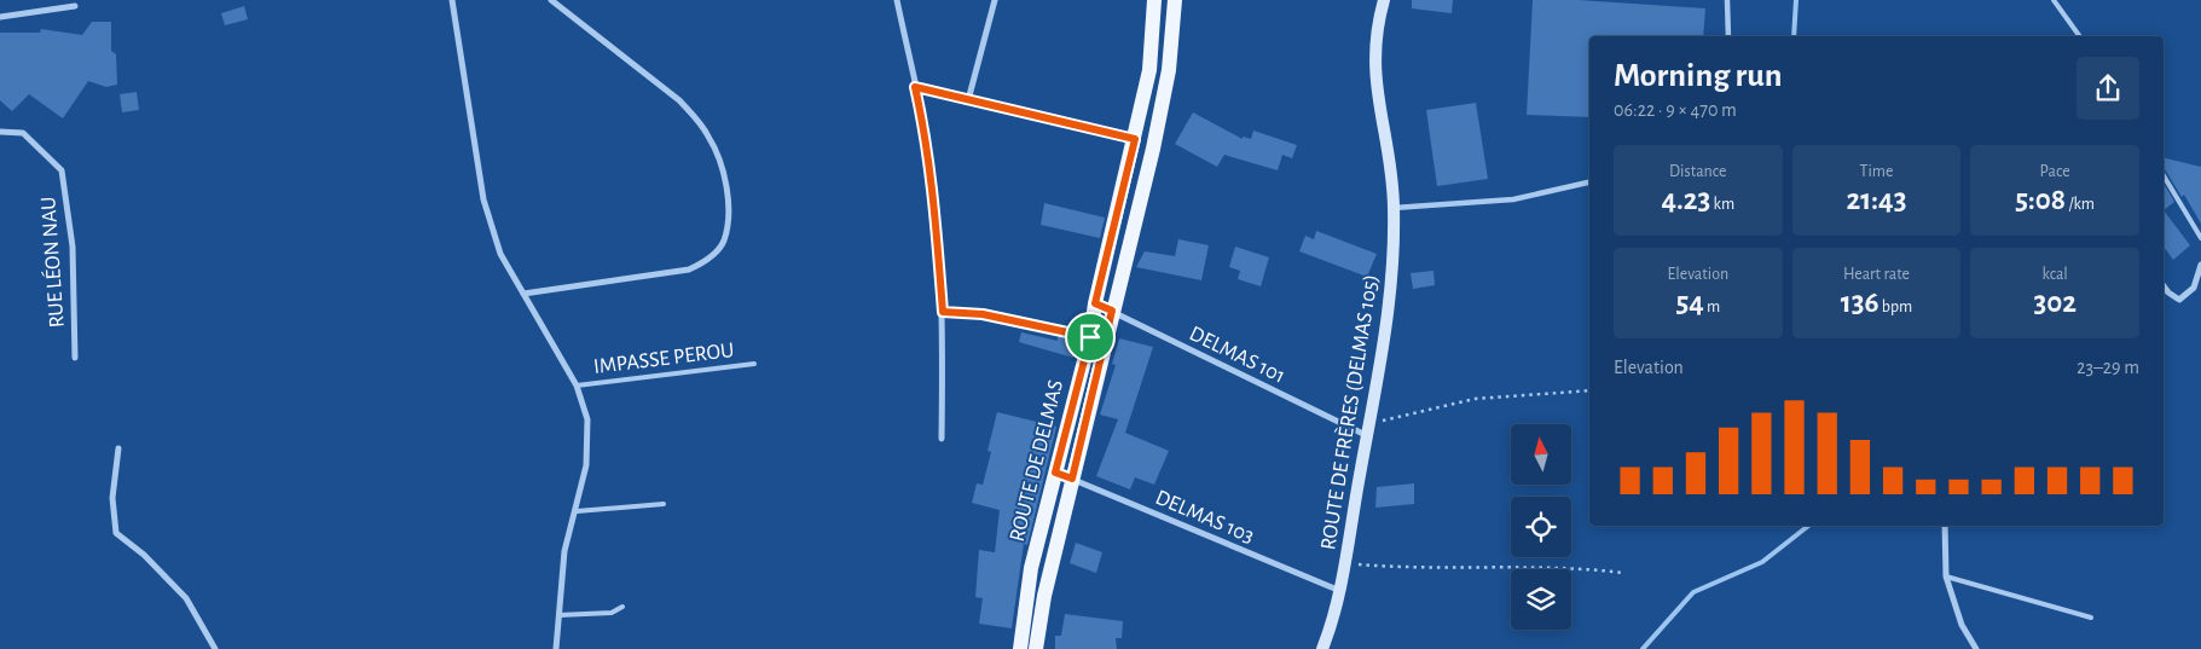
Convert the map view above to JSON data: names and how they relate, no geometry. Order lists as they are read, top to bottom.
{
  "streets": {
    "main road": ["ROUTE DE FRÈRES (DELMAS 105)", "ROUTE DE DELMAS"],
    "street": ["RUE LÉON NAU", "DELMAS 101", "DELMAS 103"],
    "lane": ["IMPASSE PEROU"]
  },
  "crossings": [
    ["DELMAS 101", "ROUTE DE FRÈRES (DELMAS 105)"],
    ["DELMAS 101", "ROUTE DE DELMAS"],
    ["ROUTE DE FRÈRES (DELMAS 105)", "DELMAS 103"],
    ["ROUTE DE DELMAS", "DELMAS 103"]
  ],
  "north": "top",
  "page": {
    "heading": ["Morning run", "06:22 · 9 × 470 m"],
    "stats": [
      ["Distance", "4.23 km"],
      ["Time", "21:43"],
      ["Pace", "5:08 /km"],
      ["Elevation", "54 m"],
      ["Heart rate", "136 bpm"],
      ["kcal", "302"]
    ],
    "chart": ["Elevation", "23–29 m"]
  }
}
